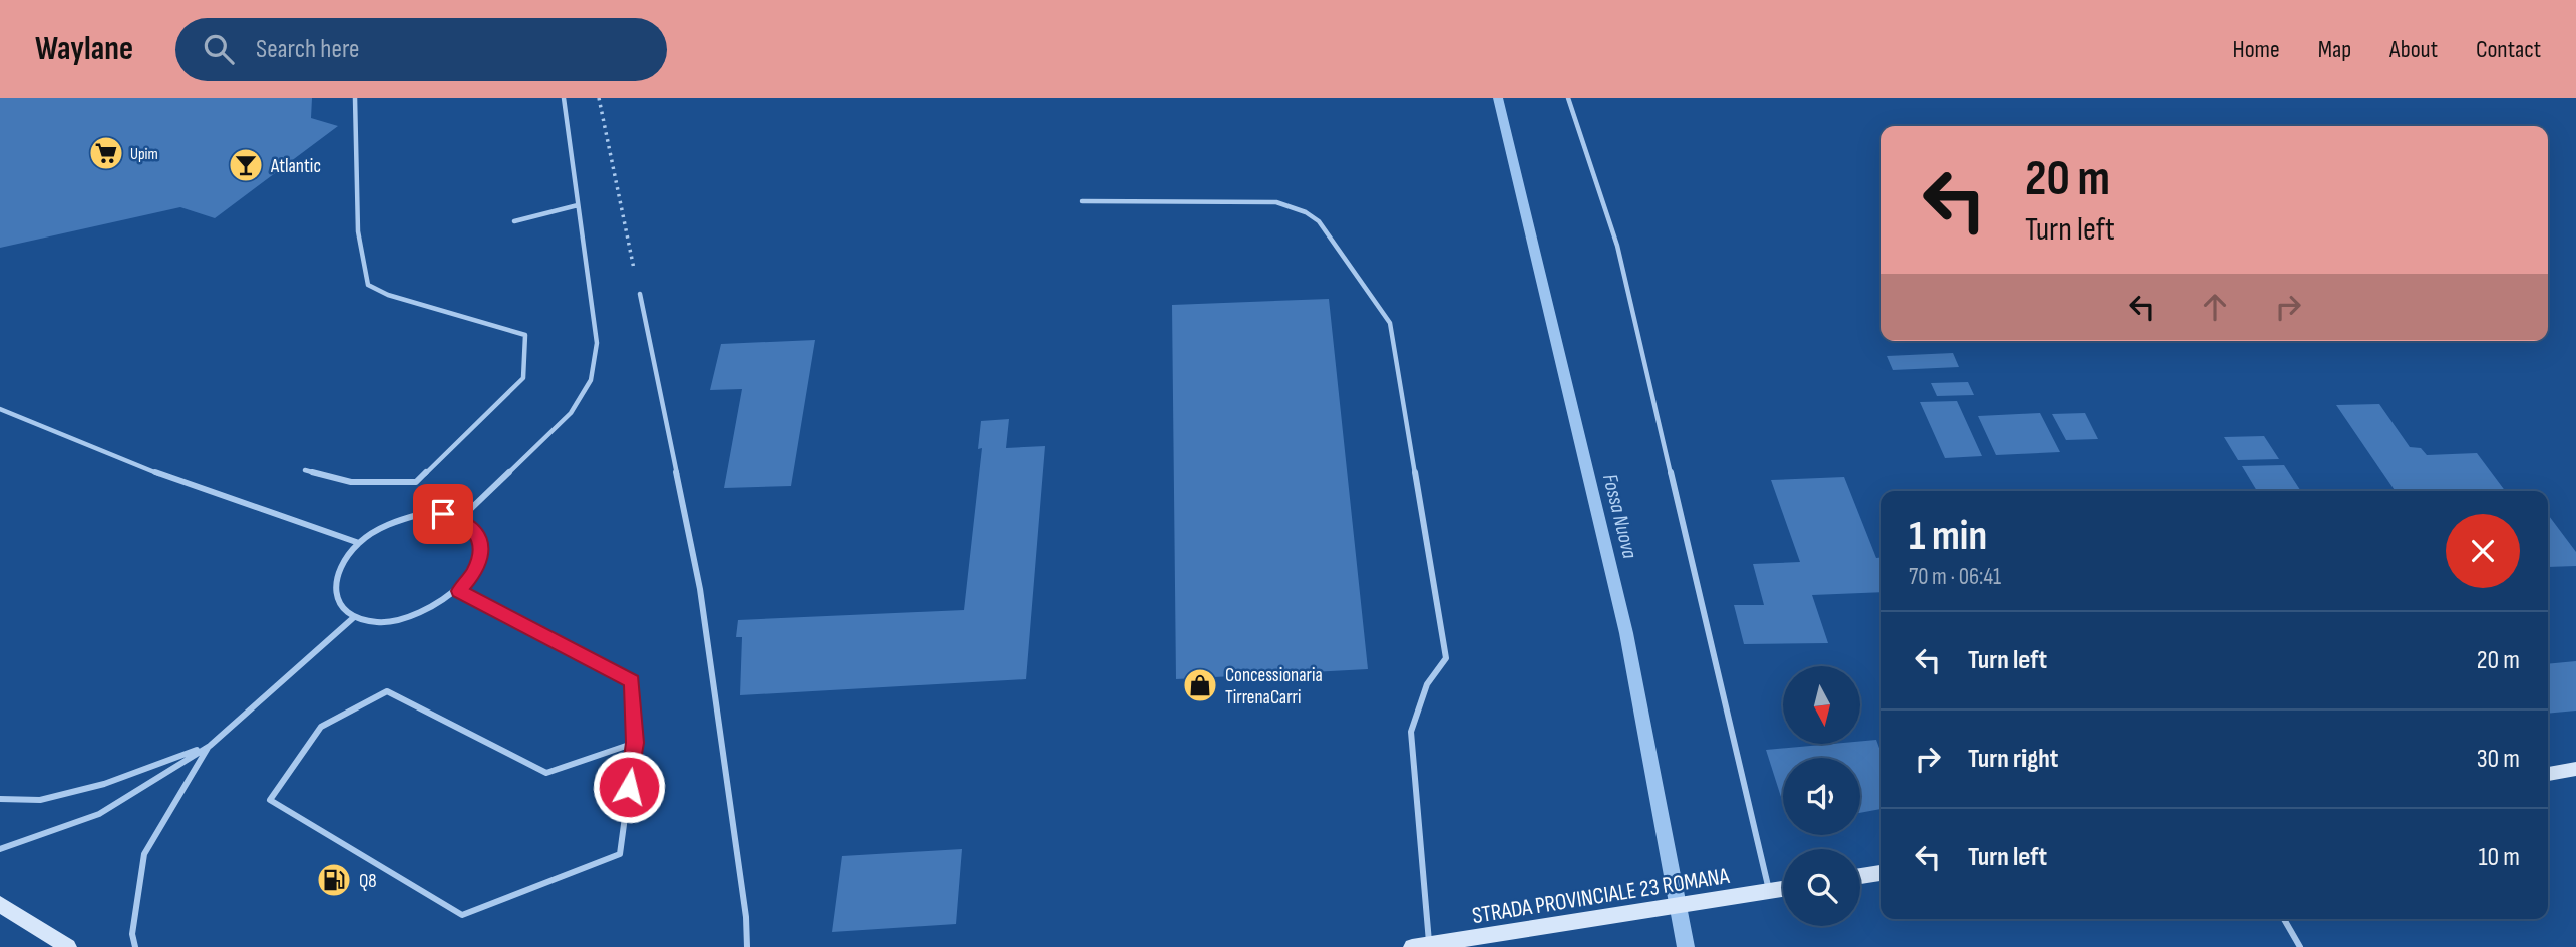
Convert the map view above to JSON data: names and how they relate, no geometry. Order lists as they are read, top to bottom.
{
  "streets": {
    "main road": ["STRADA PROVINCIALE 23 ROMANA"]
  },
  "water": ["Fossa Nuova"],
  "places": {
    "supermarket": ["Upim"],
    "bar": ["Atlantic"],
    "shop": ["Concessionaria TirrenaCarri"],
    "fuel station": ["Q8"]
  },
  "north": "bottom",
  "page": {
    "header": "Waylane",
    "search": "Search here",
    "nav": [
      "Home",
      "Map",
      "About",
      "Contact"
    ],
    "turn": ["20 m", "Turn left"],
    "heading": ["1 min", "70 m · 06:41"],
    "list": [
      {
        "name": "Turn left",
        "value": "20 m"
      },
      {
        "name": "Turn right",
        "value": "30 m"
      },
      {
        "name": "Turn left",
        "value": "10 m"
      }
    ]
  }
}
